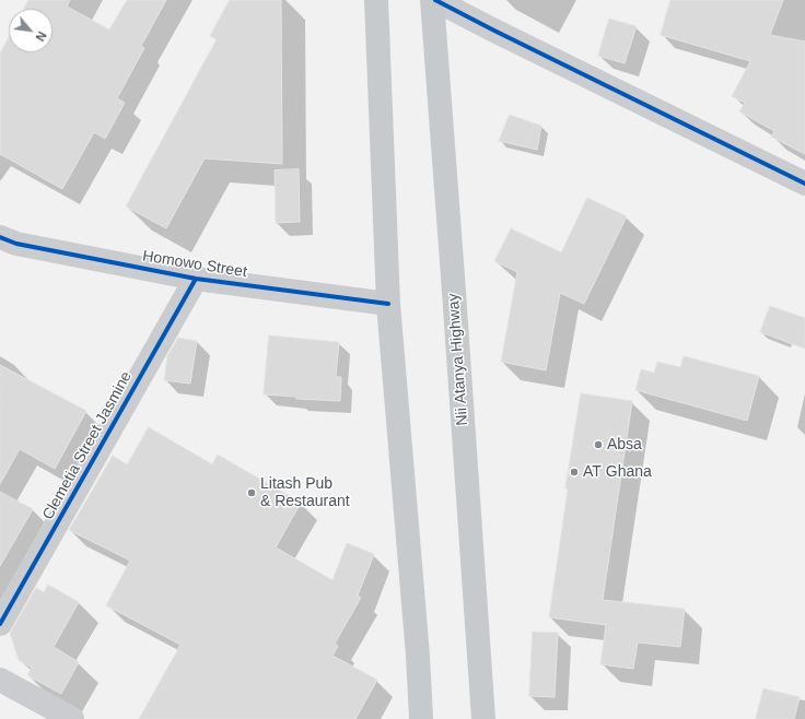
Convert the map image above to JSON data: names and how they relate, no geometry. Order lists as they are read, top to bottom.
{
  "streets": {
    "main road": ["Nii Atanya Highway"],
    "street": ["Homowo Street", "Clemetia Street Jasmine"]
  },
  "crossings": [
    ["Homowo Street", "Clemetia Street Jasmine"]
  ],
  "places": ["Absa", "AT Ghana", "Litash Pub & Restaurant"],
  "north": "bottom right"
}
